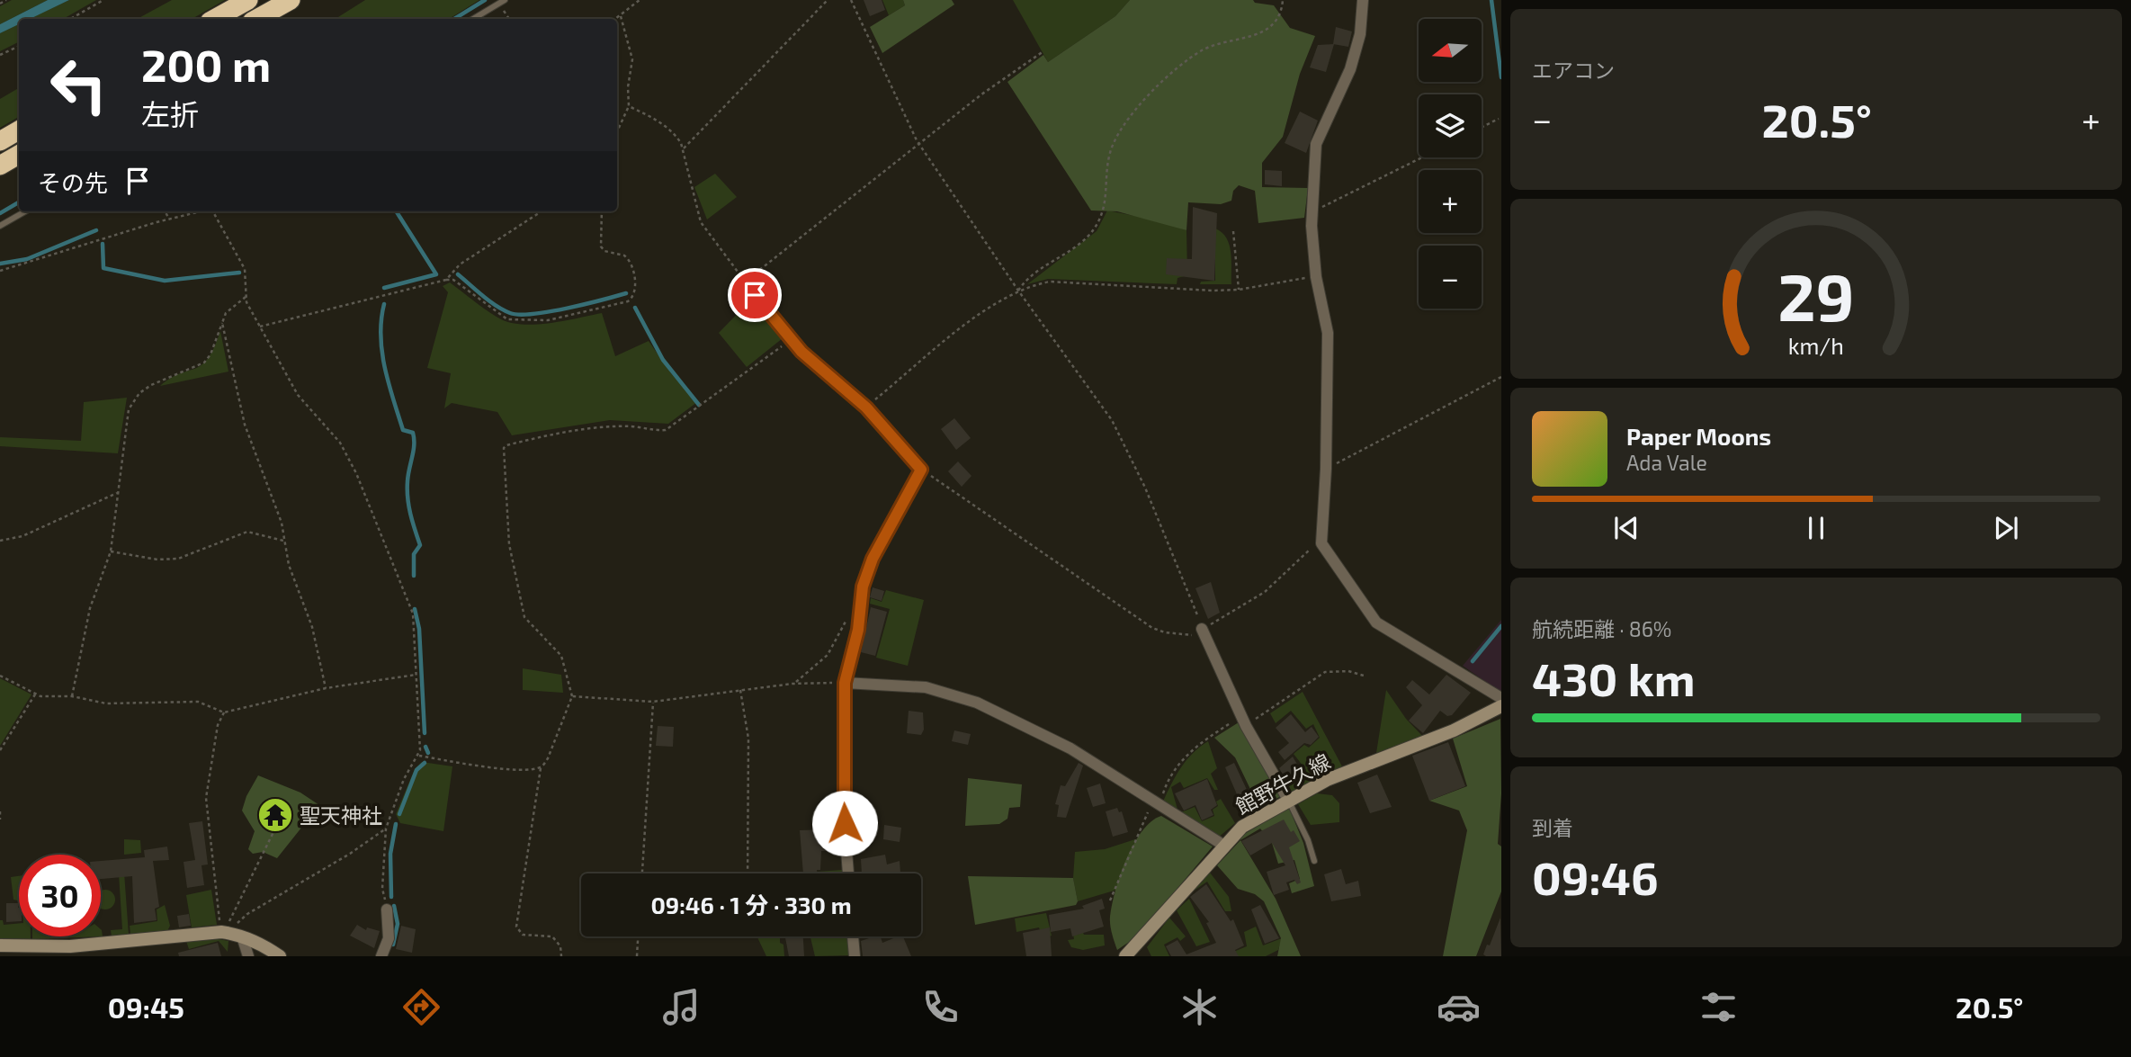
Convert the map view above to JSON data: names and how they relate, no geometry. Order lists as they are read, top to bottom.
{
  "streets": {
    "main road": ["館野牛久線"]
  },
  "places": {
    "temple": ["聖天神社"]
  },
  "north": "left",
  "page": {
    "tile": [
      "エアコン",
      ["航続距離 · 86%", "430 km"],
      ["到着", "09:46"]
    ],
    "map_buttons": ["+", "−"],
    "turn": ["200 m", "左折"],
    "heat": ["−", "20.5°", "+"],
    "then": "その先",
    "song": ["Paper Moons", "Ada Vale"],
    "limit": "30",
    "trip": "09:46 · 1 分 · 330 m",
    "tabs": ["09:45", "20.5°"],
    "gauge": ["29", "km/h"]
  }
}
